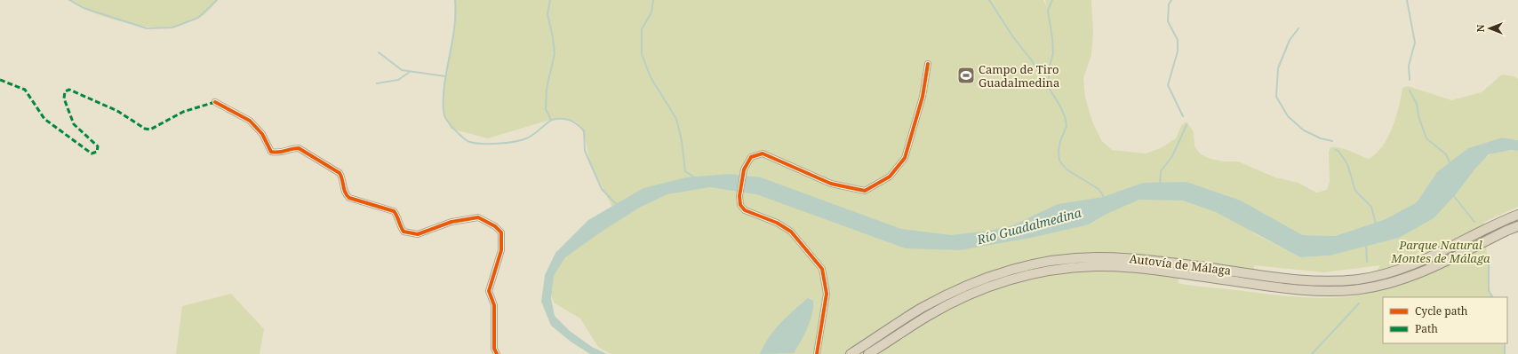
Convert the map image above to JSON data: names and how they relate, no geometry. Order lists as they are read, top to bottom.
{
  "streets": {
    "highway": ["Autovía de Málaga"]
  },
  "water": ["Río Guadalmedina"],
  "parks": ["Parque Natural Montes de Málaga"],
  "places": {
    "sports": ["Campo de Tiro Guadalmedina"]
  },
  "legend": ["Cycle path", "Path"],
  "north": "left"
}
